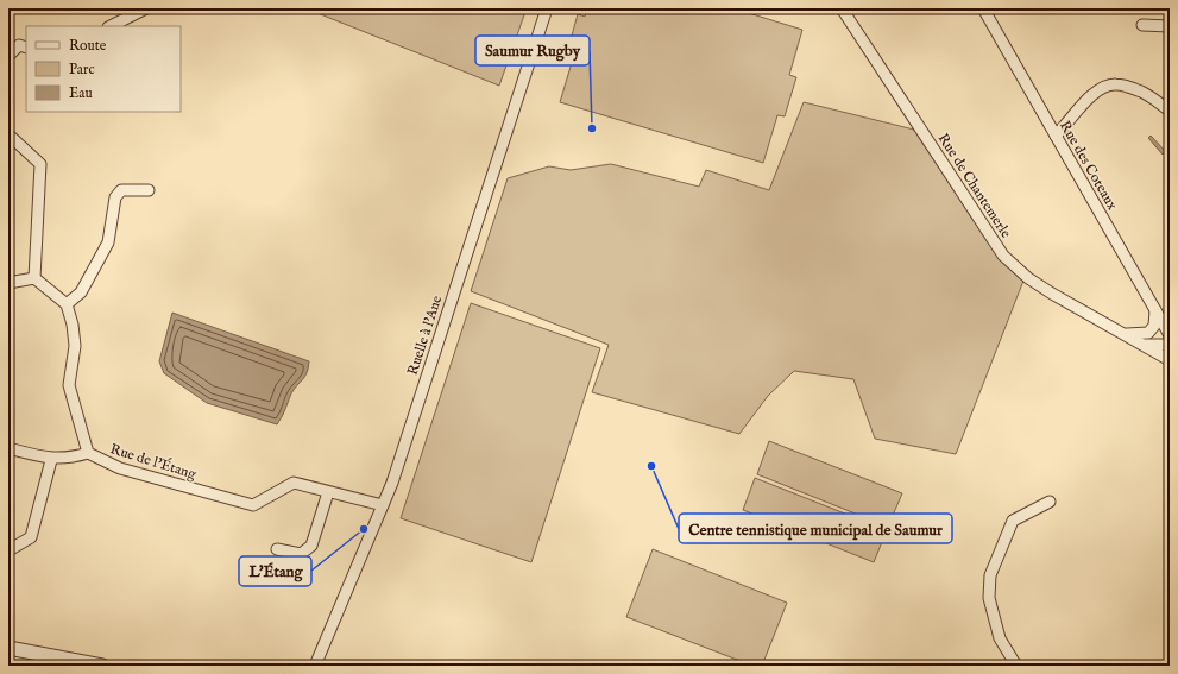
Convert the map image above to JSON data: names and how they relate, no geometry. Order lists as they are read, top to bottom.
{
  "streets": {
    "street": [
      "Rue des Coteaux",
      "Rue de Chantemerle",
      "Ruelle à l'Ane",
      "Rue de l'Étang"
    ]
  },
  "crossings": [
    ["Rue des Coteaux", "Rue de Chantemerle"],
    ["Ruelle à l'Ane", "Rue de l'Étang"]
  ],
  "places": ["Saumur Rugby", "Centre tennistique municipal de Saumur", "L'Étang"],
  "legend": ["Route", "Parc", "Eau"]
}
